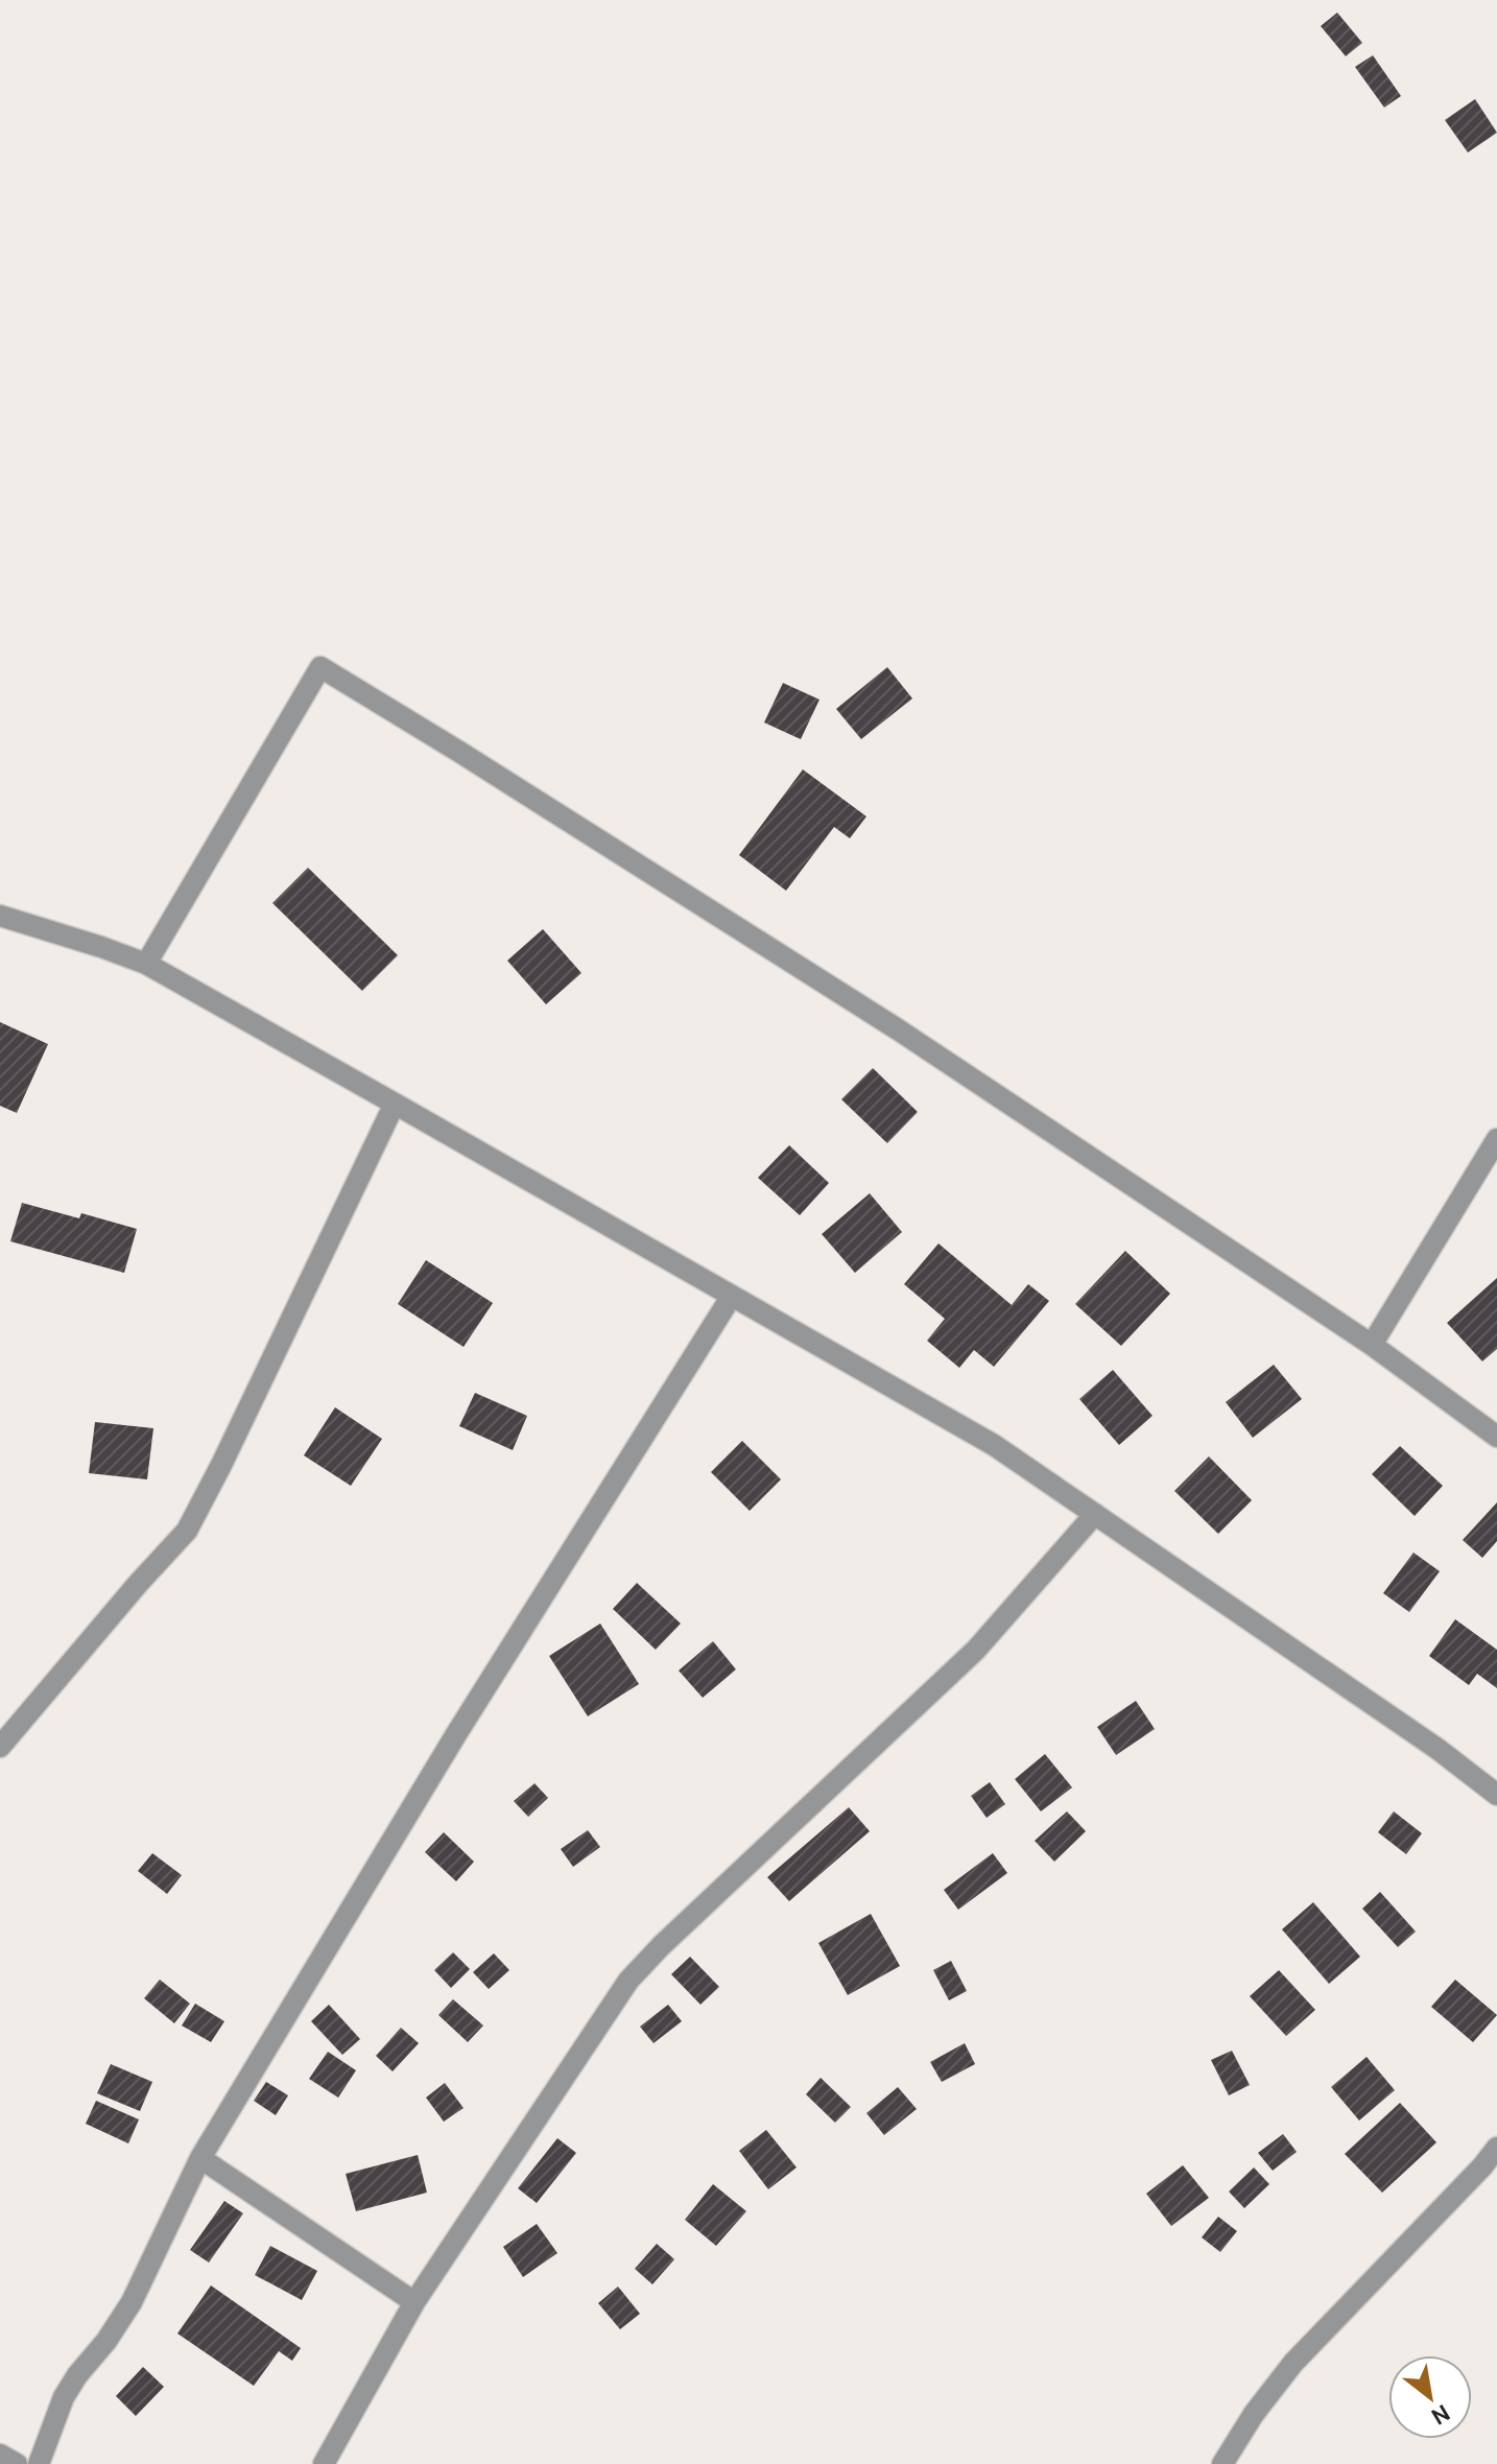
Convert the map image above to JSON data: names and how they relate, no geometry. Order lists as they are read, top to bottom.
{
  "north": "bottom right"
}
